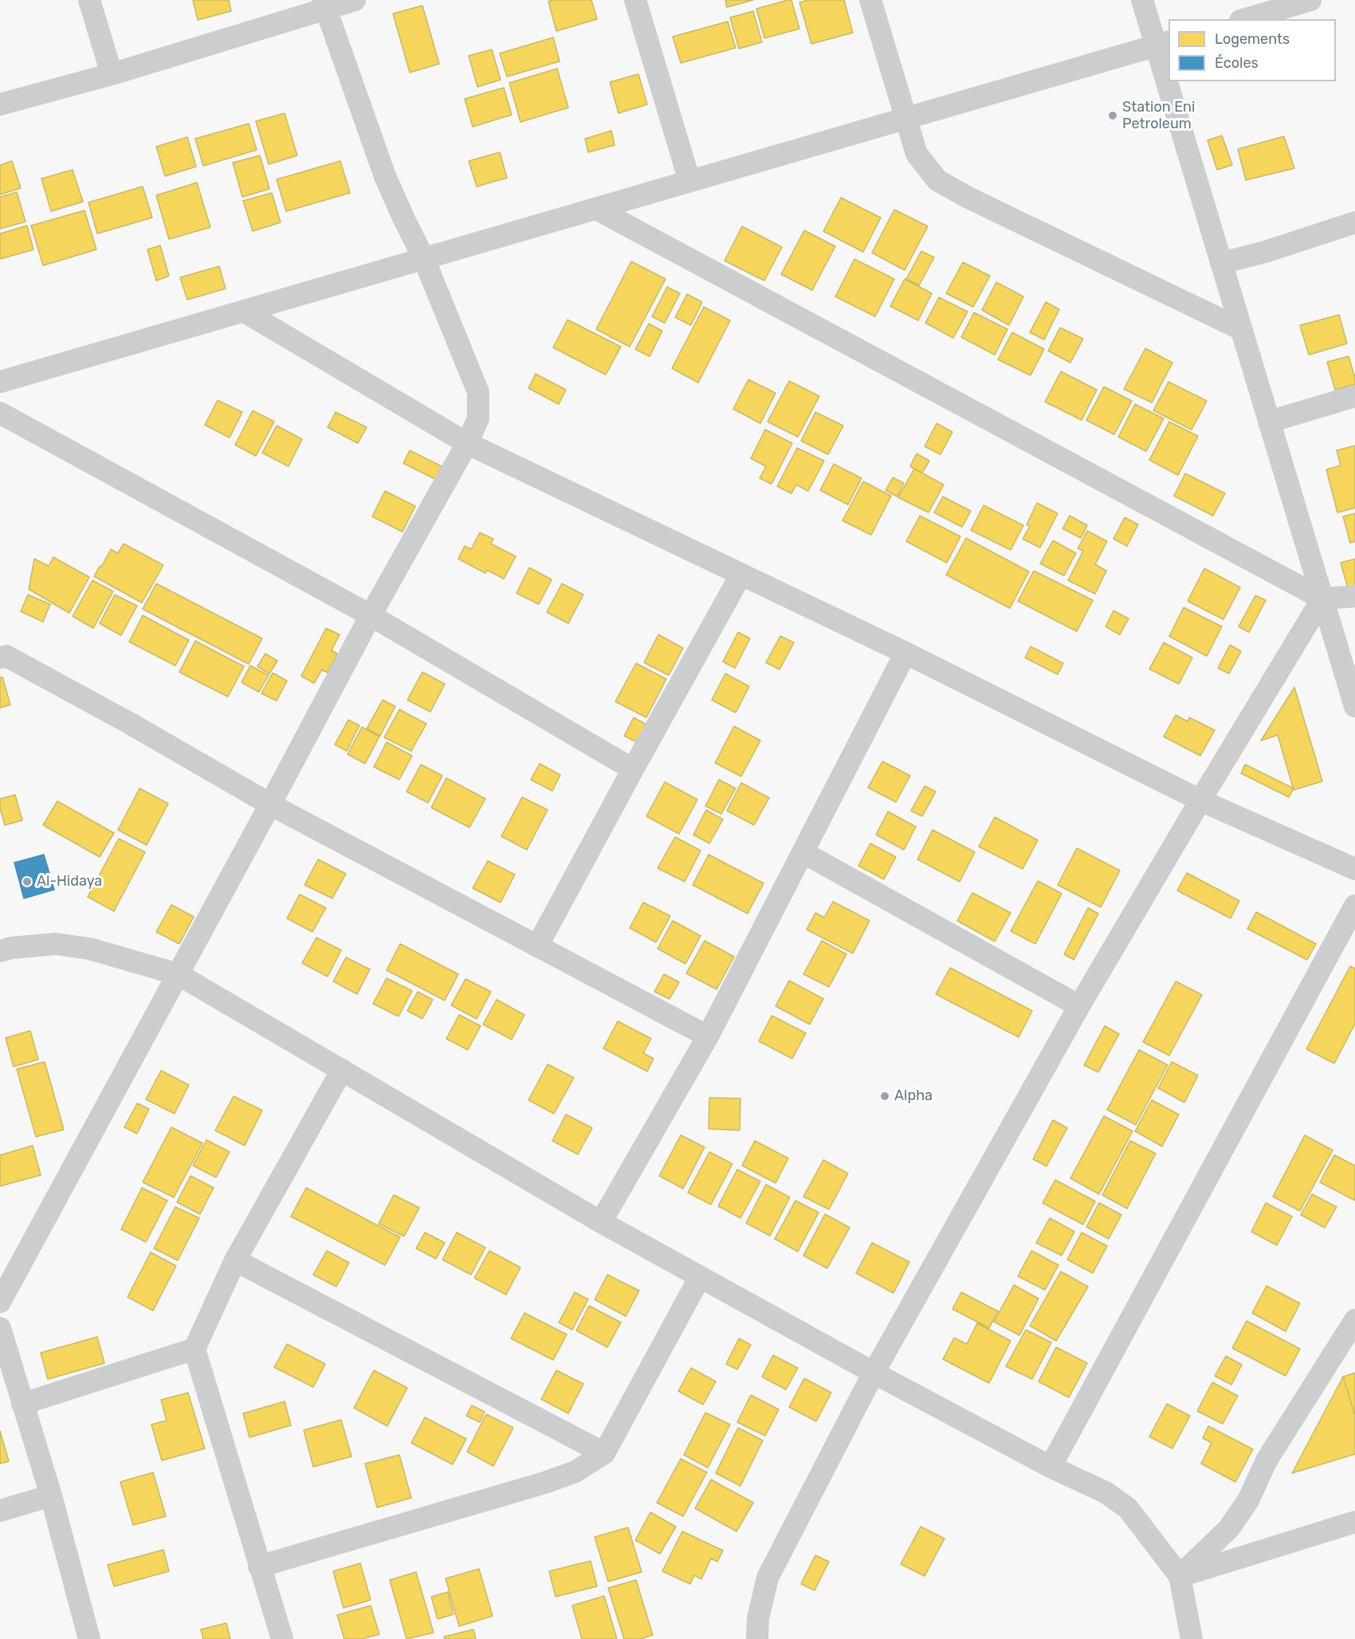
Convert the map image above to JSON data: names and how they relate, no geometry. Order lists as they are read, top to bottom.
{
  "places": ["Station Eni Petroleum", "Al-Hidaya", "Alpha"],
  "legend": ["Logements", "Écoles"]
}
